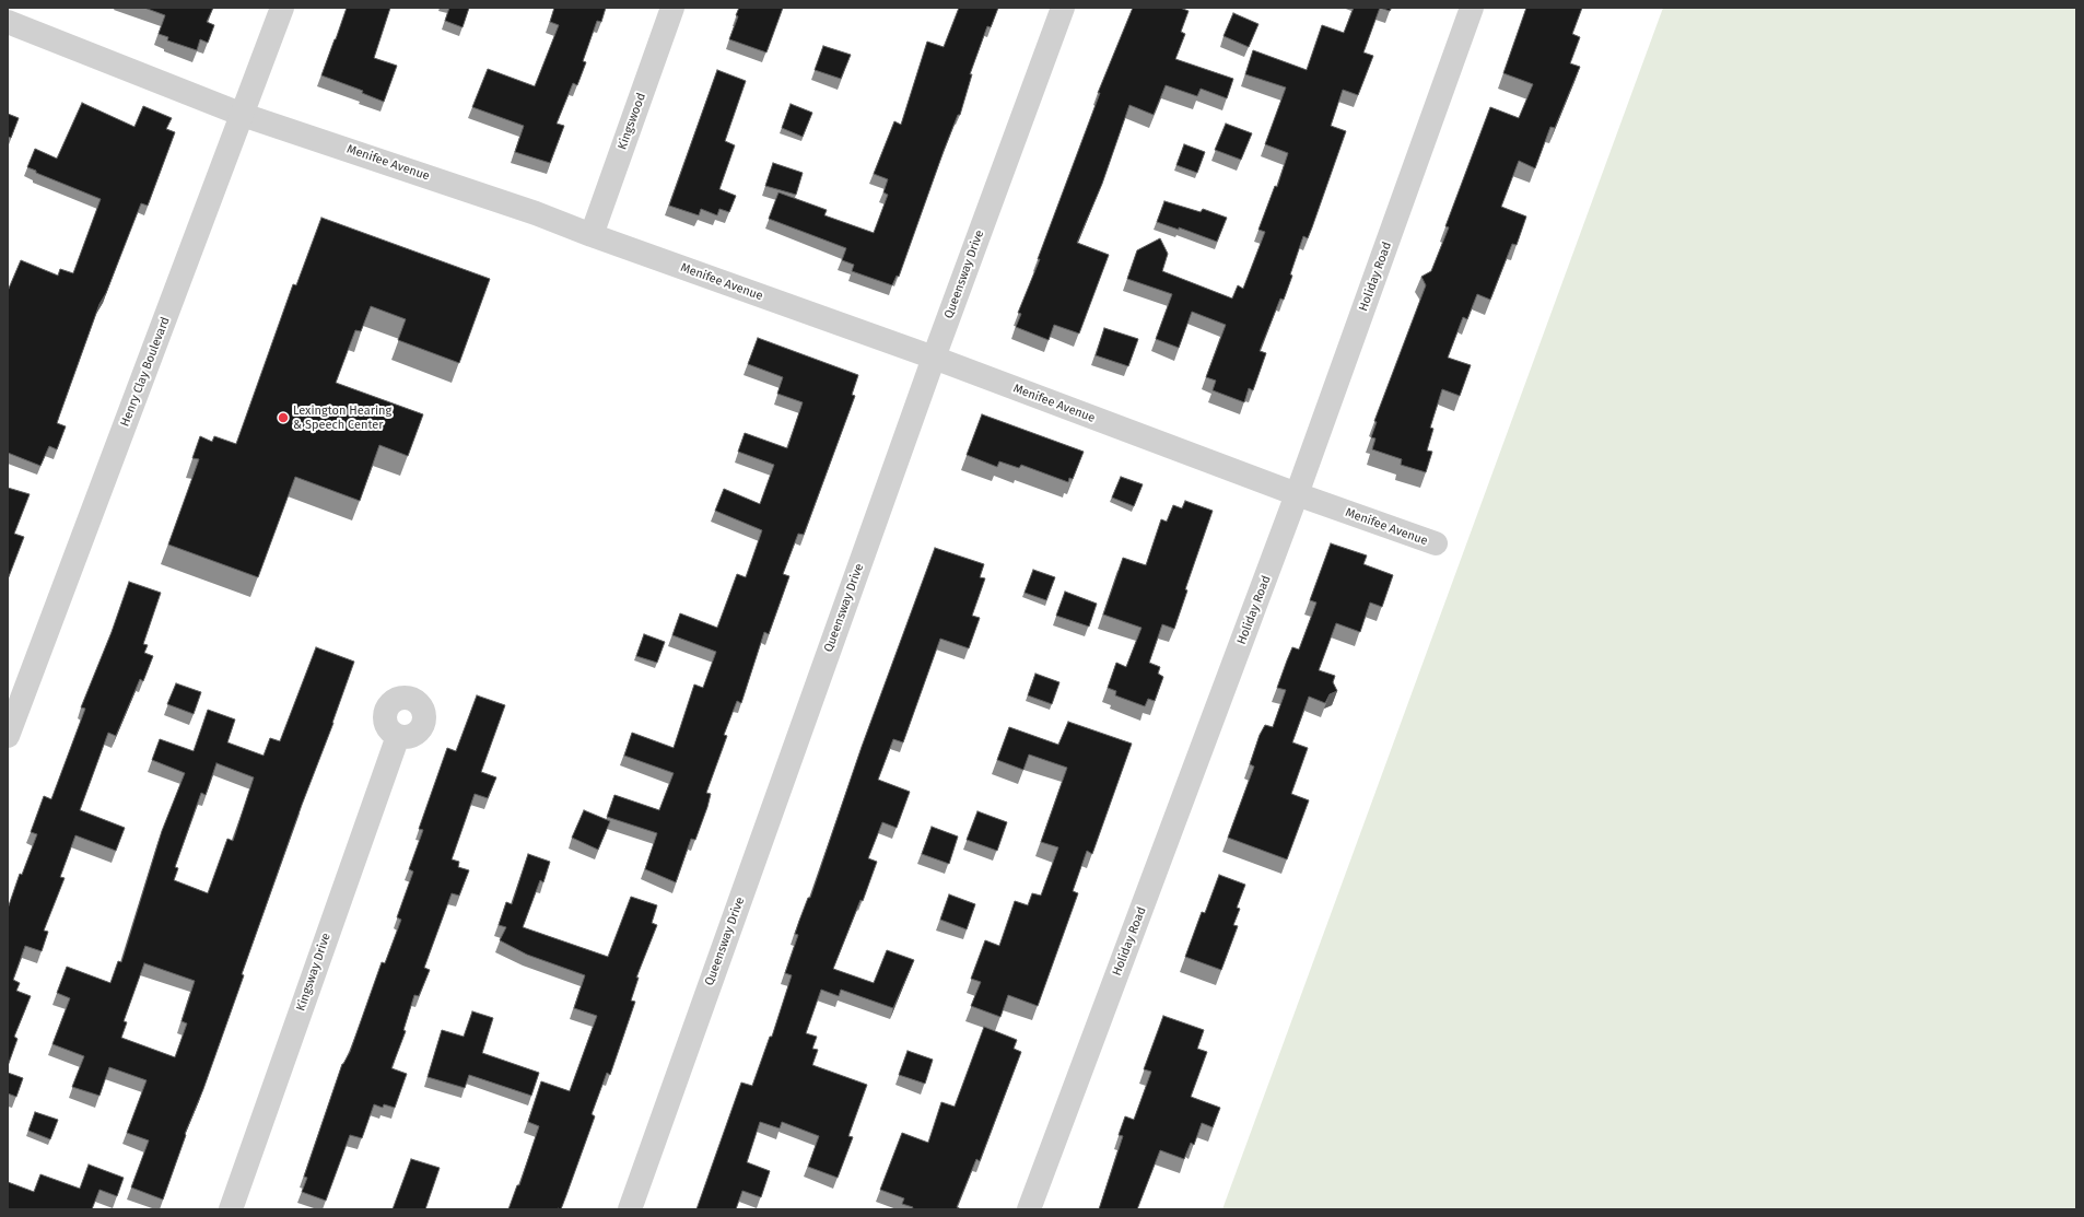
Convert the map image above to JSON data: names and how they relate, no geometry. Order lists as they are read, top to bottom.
{
  "streets": {
    "street": [
      "Kingswood",
      "Menifee Avenue",
      "Queensway Drive",
      "Holiday Road",
      "Henry Clay Boulevard",
      "Kingsway Drive"
    ]
  },
  "crossings": [
    ["Kingswood", "Menifee Avenue"],
    ["Menifee Avenue", "Queensway Drive"],
    ["Menifee Avenue", "Holiday Road"],
    ["Menifee Avenue", "Henry Clay Boulevard"]
  ],
  "places": ["Lexington Hearing & Speech Center"]
}
